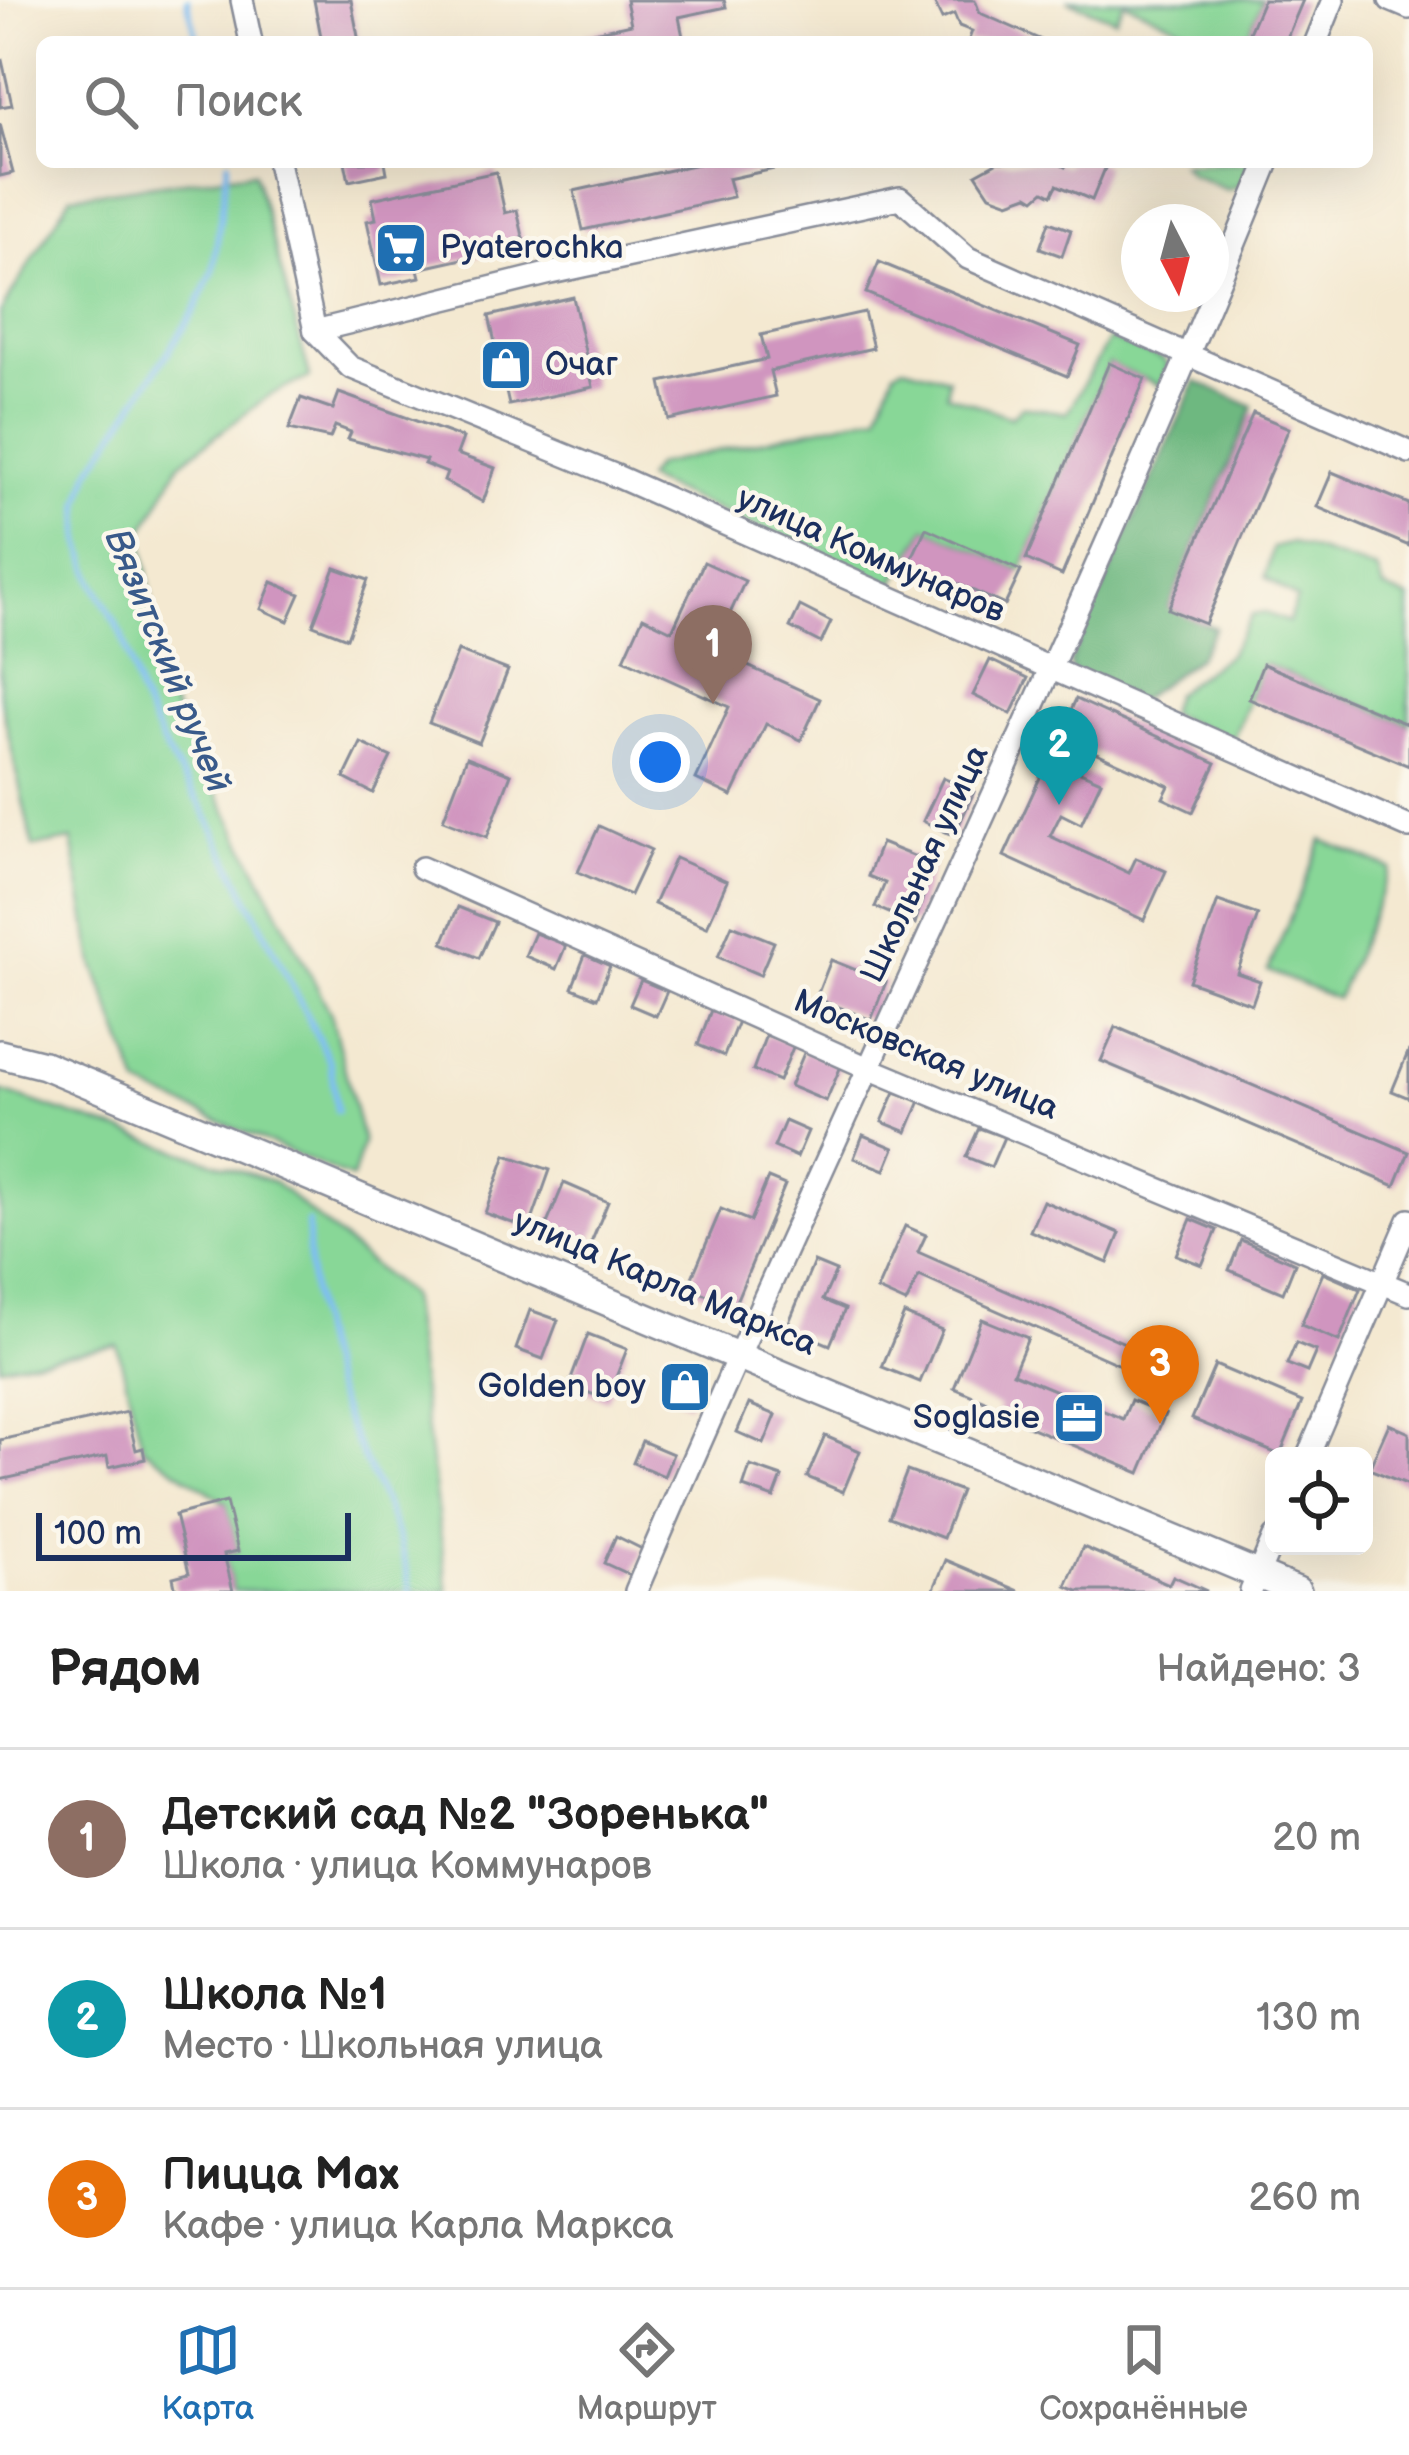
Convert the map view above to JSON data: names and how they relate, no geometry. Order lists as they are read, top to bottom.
{
  "streets": {
    "main road": ["улица Карла Маркса"],
    "street": ["улица Коммунаров", "Школьная улица", "Московская улица"]
  },
  "crossings": [
    ["улица Коммунаров", "Школьная улица"],
    ["Школьная улица", "Московская улица"],
    ["Школьная улица", "улица Карла Маркса"]
  ],
  "water": ["Вязитский ручей"],
  "places": {
    "supermarket": ["Pyaterochka"],
    "shop": ["Очаг", "Golden boy"],
    "office": ["Soglasie"]
  },
  "scale_bar": "100 m",
  "north": "bottom",
  "page": {
    "search": "Поиск",
    "pins": ["1", "2", "3"],
    "scale": "100 m",
    "heading": ["Рядом", "Найдено: 3"],
    "list": [
      {
        "mark": "1",
        "name": "Детский сад №2 \"Зоренька\"",
        "note": "Школа · улица Коммунаров",
        "value": "20 m"
      },
      {
        "mark": "2",
        "name": "Школа №1",
        "note": "Место · Школьная улица",
        "value": "130 m"
      },
      {
        "mark": "3",
        "name": "Пицца Max",
        "note": "Кафе · улица Карла Маркса",
        "value": "260 m"
      }
    ],
    "nav": ["Карта", "Маршрут", "Сохранённые"]
  }
}
